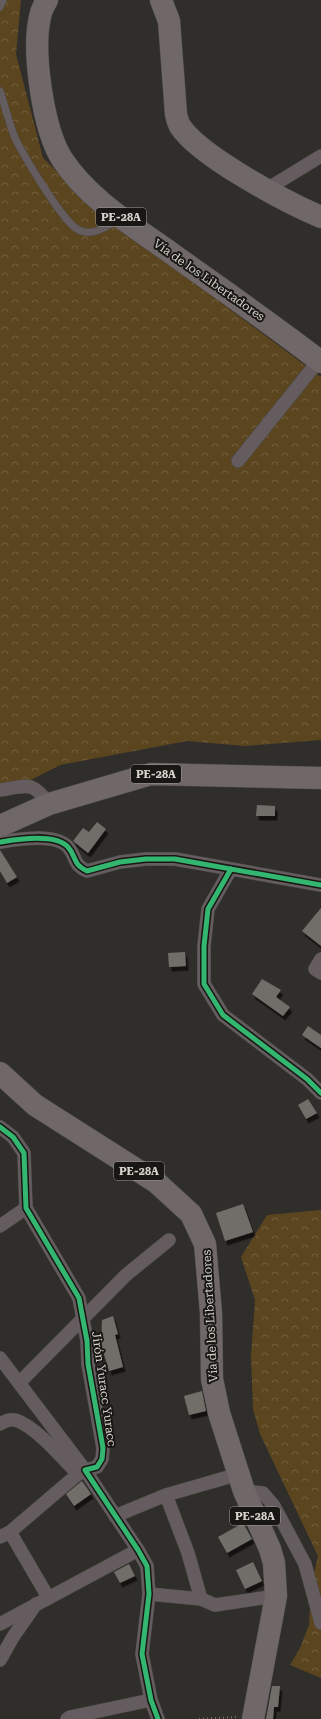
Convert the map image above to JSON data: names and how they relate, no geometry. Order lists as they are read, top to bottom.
{
  "streets": {
    "highway": ["PE-28A", "Vía de los Libertadores"],
    "street": ["Jirón Yuracc Yuracc"]
  }
}
